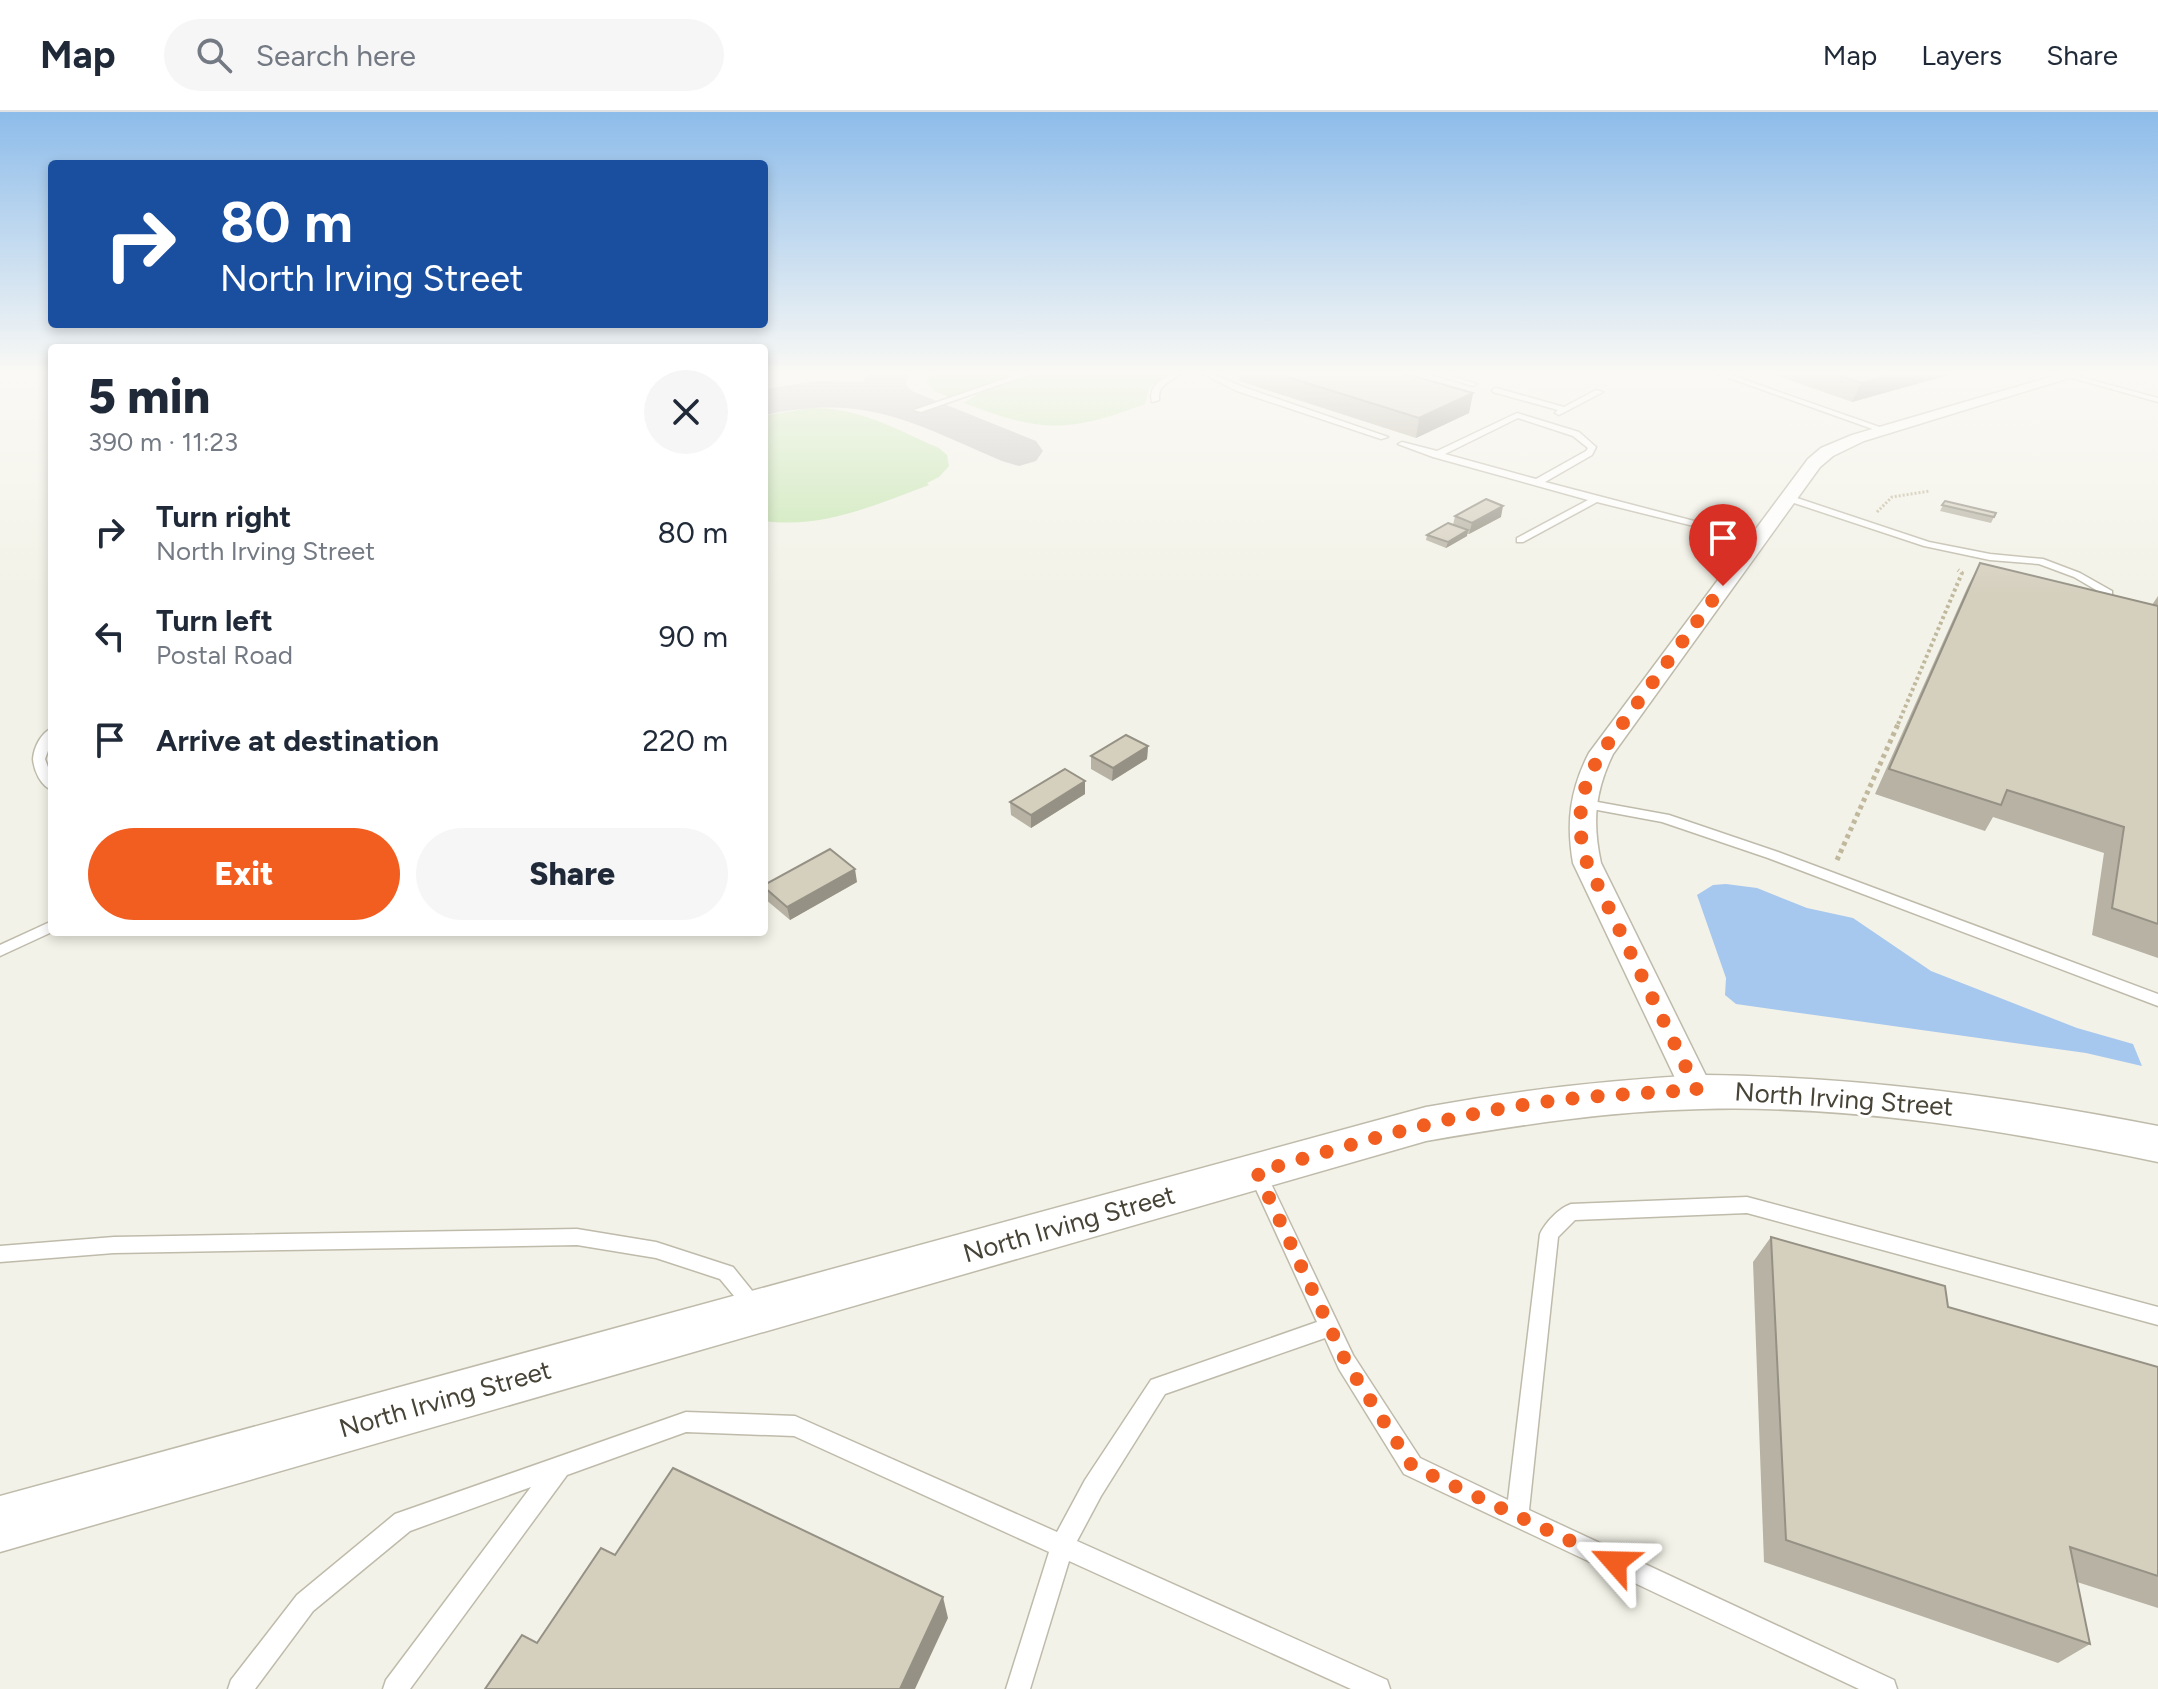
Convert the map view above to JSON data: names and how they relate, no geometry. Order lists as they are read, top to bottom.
{
  "streets": {
    "street": ["North Irving Street"]
  },
  "page": {
    "header": "Map",
    "search": "Search here",
    "nav": ["Map", "Layers", "Share"],
    "turn": ["80 m", "North Irving Street"],
    "heading": ["5 min", "390 m · 11:23"],
    "list": [
      {
        "name": "Turn right",
        "note": "North Irving Street",
        "value": "80 m"
      },
      {
        "name": "Turn left",
        "note": "Postal Road",
        "value": "90 m"
      },
      {
        "name": "Arrive at destination",
        "value": "220 m"
      }
    ],
    "buttons": ["Exit", "Share"]
  }
}
